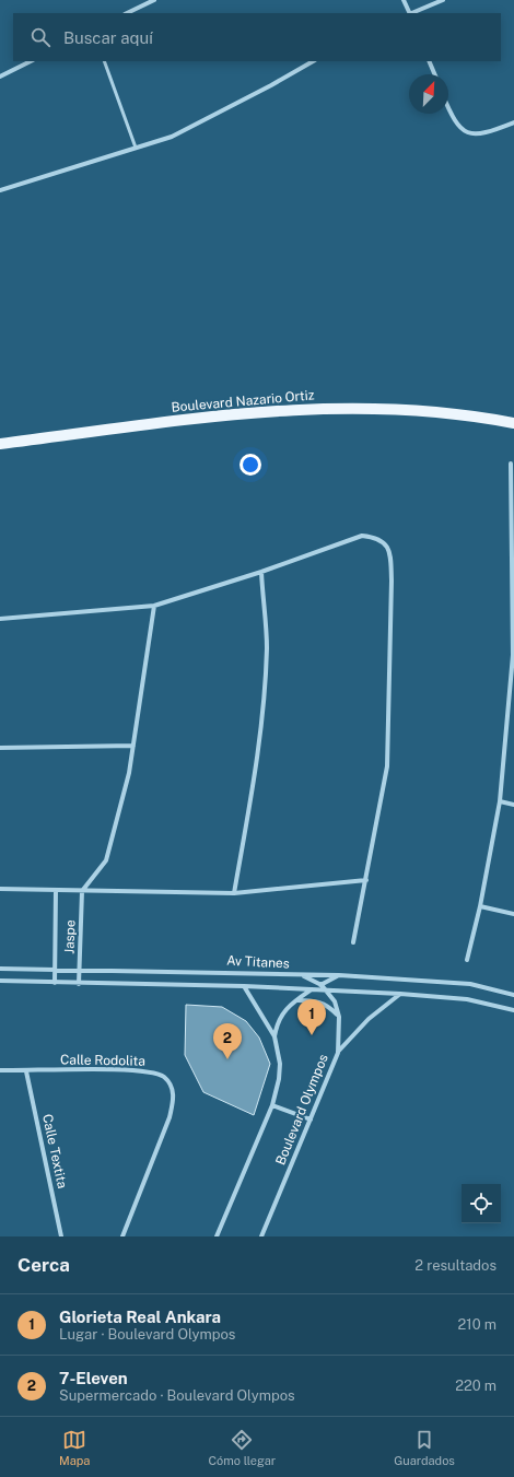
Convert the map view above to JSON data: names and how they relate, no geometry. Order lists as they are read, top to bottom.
{
  "streets": {
    "main road": ["Boulevard Nazario Ortiz"],
    "street": [
      "Jaspe",
      "Av Titanes",
      "Calle Rodolita",
      "Boulevard Olympos",
      "Calle Textita"
    ]
  },
  "crossings": [
    ["Jaspe", "Av Titanes"],
    ["Av Titanes", "Boulevard Olympos"],
    ["Calle Rodolita", "Calle Textita"]
  ],
  "north": "top right",
  "page": {
    "search": "Buscar aquí",
    "pins": ["1", "2"],
    "heading": ["Cerca", "2 resultados"],
    "list": [
      {
        "mark": "1",
        "name": "Glorieta Real Ankara",
        "note": "Lugar · Boulevard Olympos",
        "value": "210 m"
      },
      {
        "mark": "2",
        "name": "7-Eleven",
        "note": "Supermercado · Boulevard Olympos",
        "value": "220 m"
      }
    ],
    "nav": ["Mapa", "Cómo llegar", "Guardados"]
  }
}
